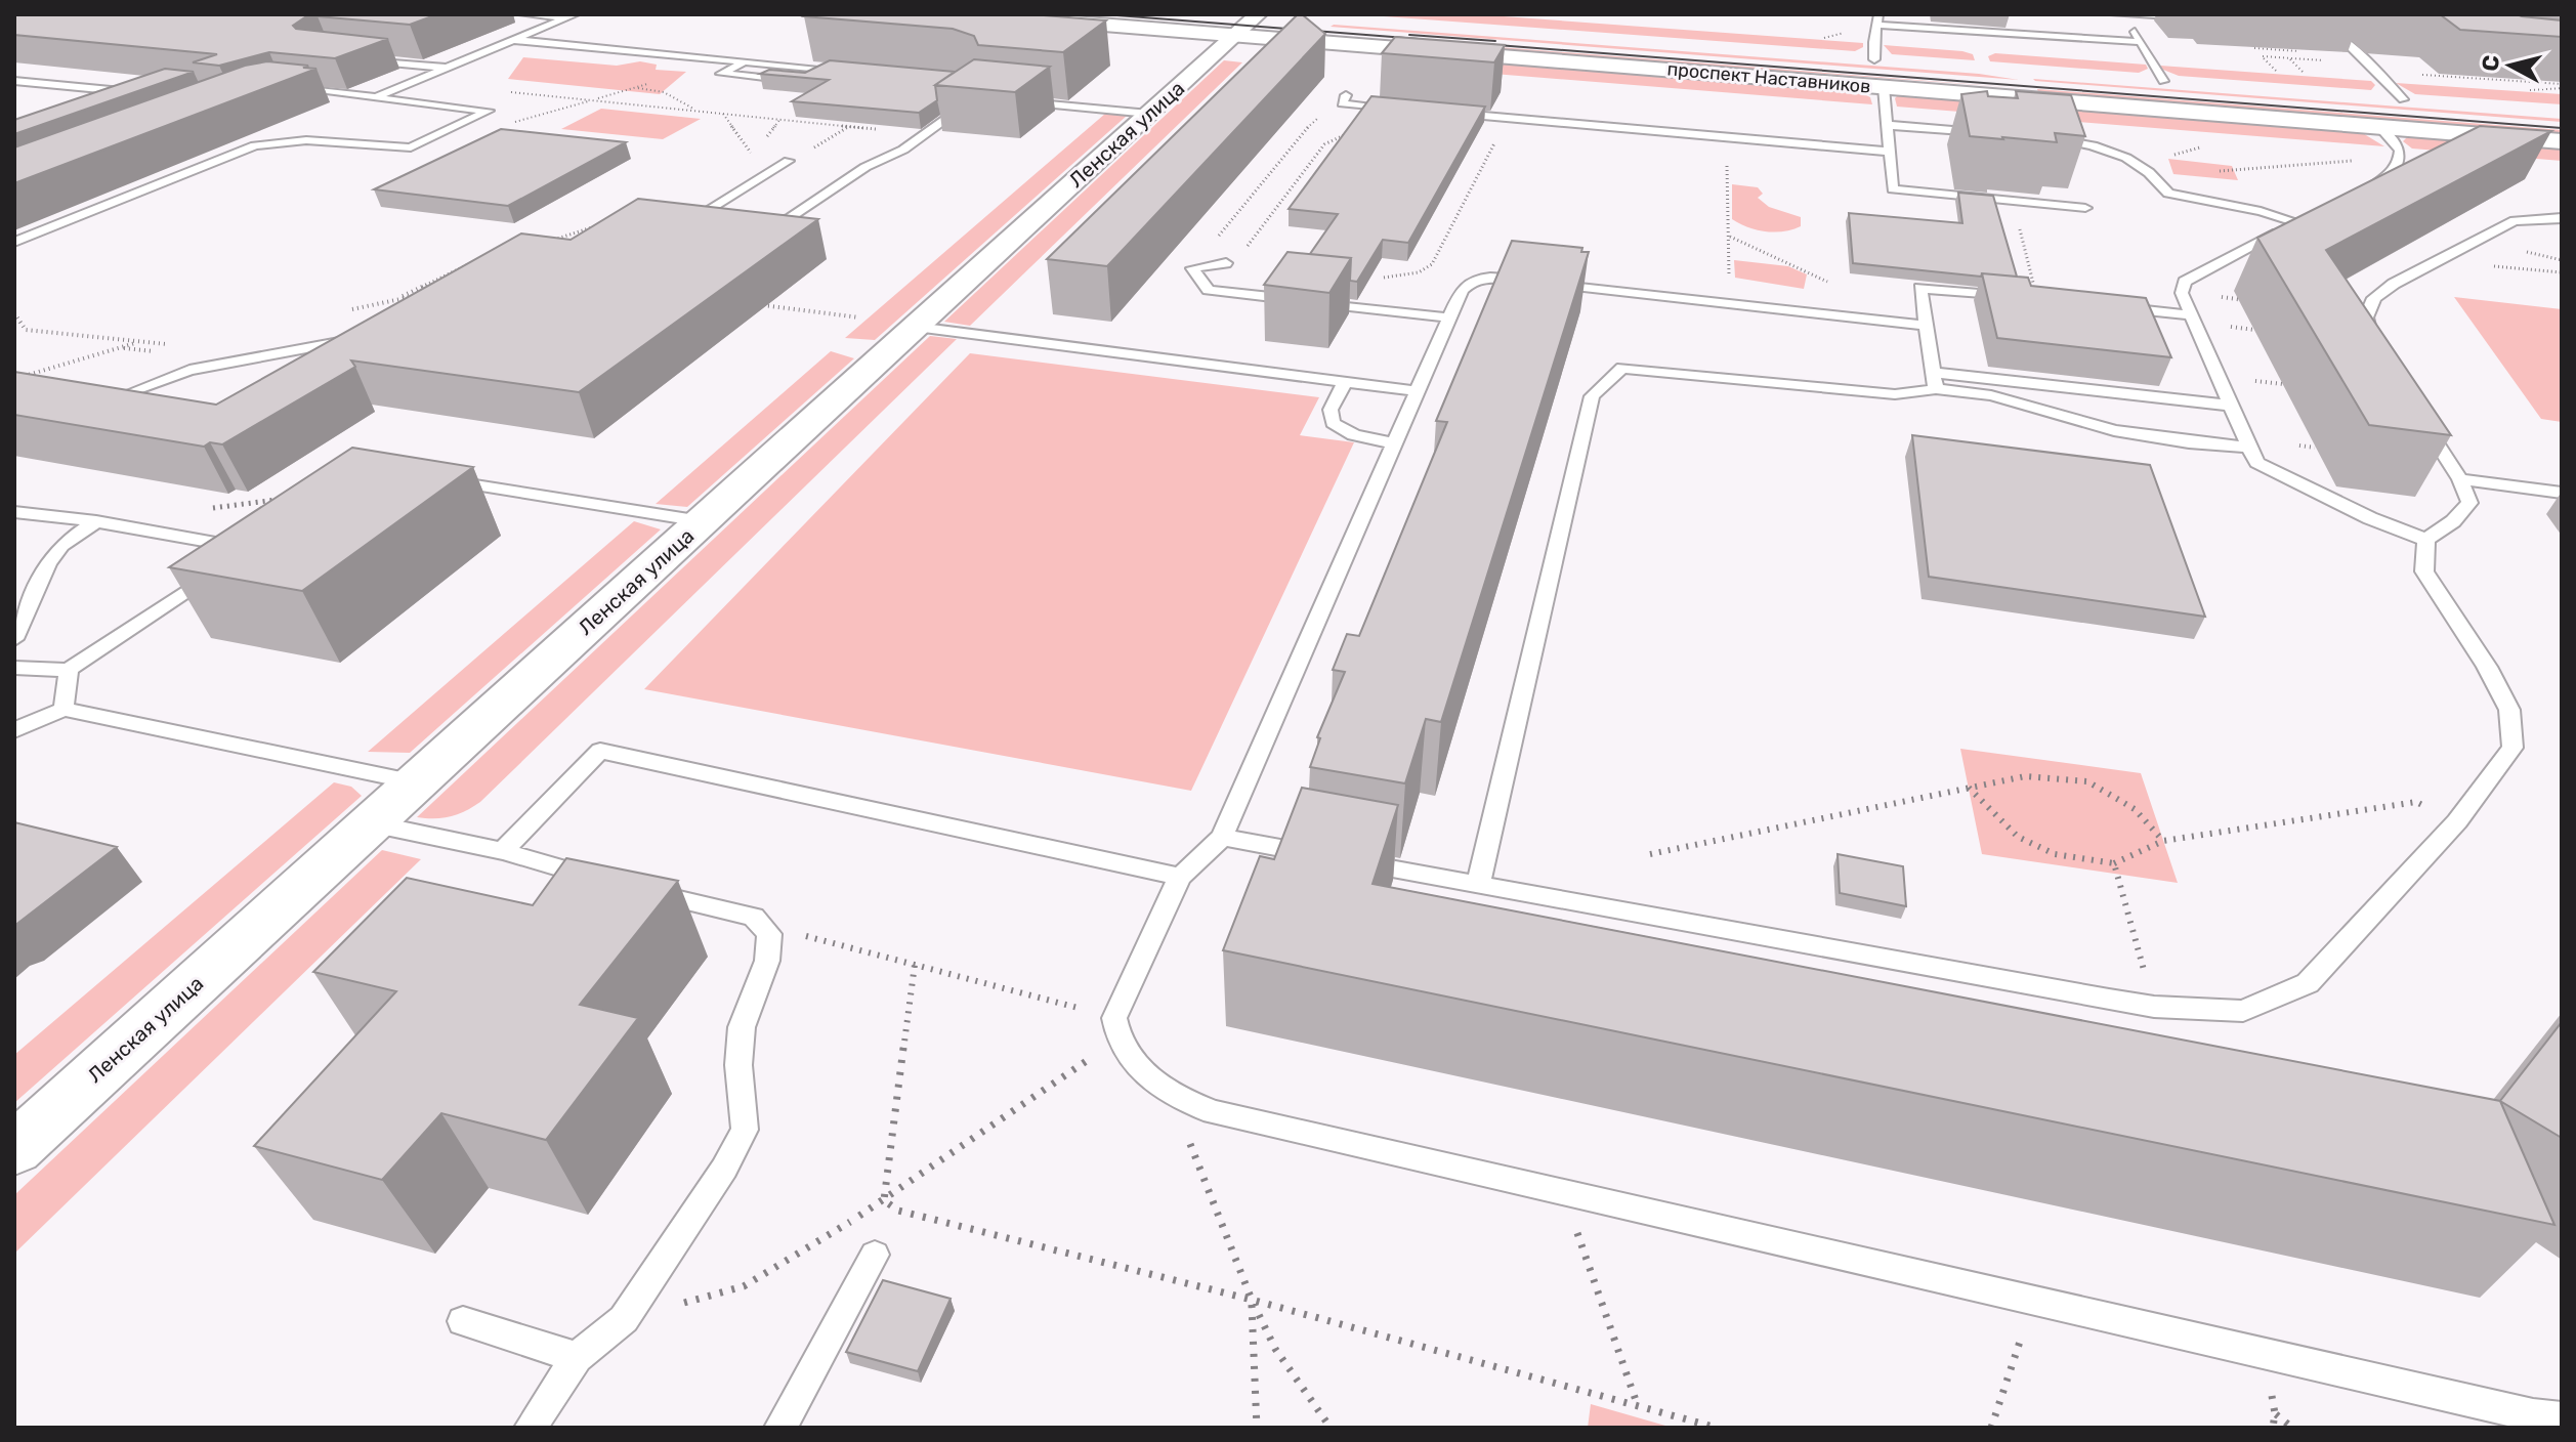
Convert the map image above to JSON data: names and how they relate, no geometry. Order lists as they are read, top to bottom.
{
  "streets": {
    "main road": ["проспект Наставников"],
    "street": ["Ленская улица"]
  },
  "crossings": [
    ["проспект Наставников", "Ленская улица"]
  ],
  "north": "left"
}
